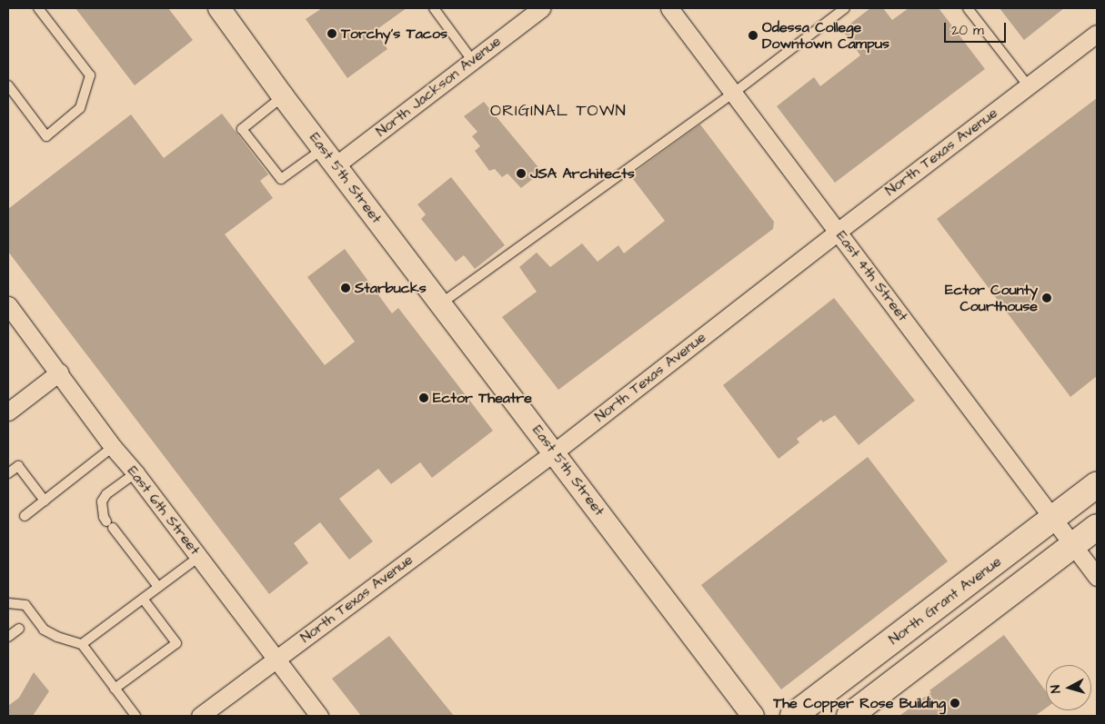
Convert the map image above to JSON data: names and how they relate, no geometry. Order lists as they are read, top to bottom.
{
  "streets": {
    "main road": ["North Grant Avenue"],
    "street": [
      "North Jackson Avenue",
      "North Texas Avenue",
      "East 5th Street",
      "East 4th Street",
      "East 6th Street"
    ]
  },
  "crossings": [
    ["North Jackson Avenue", "East 5th Street"],
    ["North Texas Avenue", "East 5th Street"],
    ["North Texas Avenue", "East 4th Street"],
    ["North Texas Avenue", "East 6th Street"],
    ["East 4th Street", "North Grant Avenue"]
  ],
  "districts": ["ORIGINAL TOWN"],
  "places": [
    "Torchy's Tacos",
    "Odessa College Downtown Campus",
    "JSA Architects",
    "Starbucks",
    "Ector County Courthouse",
    "Ector Theatre",
    "The Copper Rose Building"
  ],
  "scale_bar": "20 m",
  "north": "left"
}
